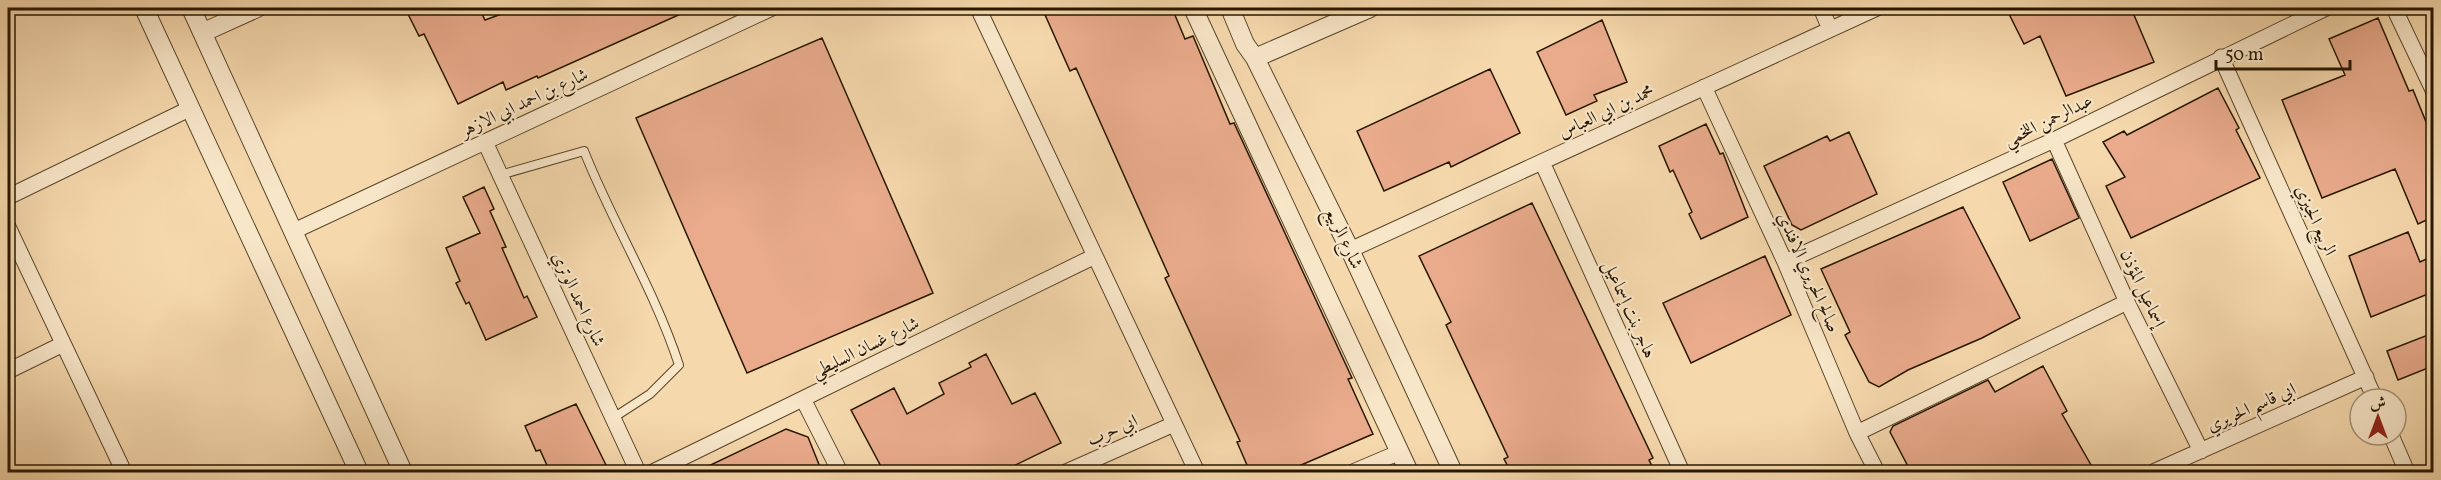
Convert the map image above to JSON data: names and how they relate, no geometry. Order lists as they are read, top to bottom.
{
  "streets": {
    "street": [
      "شارع بن احمد ابي الازهر",
      "محمد بن ابي العباس",
      "عبدالرحمن اللخمي",
      "الربيع الجيزي",
      "شارع الربيع",
      "صالح الحريري الافندي",
      "إسماعيل المؤذن",
      "شارع احمد الوتري",
      "هاجر بنت إسماعيل",
      "شارع غسان السليطي",
      "ابي قاسم الحريري",
      "ابي حرب"
    ]
  },
  "crossings": [
    ["شارع بن احمد ابي الازهر", "شارع احمد الوتري"],
    ["محمد بن ابي العباس", "شارع الربيع"],
    ["محمد بن ابي العباس", "صالح الحريري الافندي"],
    ["محمد بن ابي العباس", "هاجر بنت إسماعيل"],
    ["عبدالرحمن اللخمي", "الربيع الجيزي"],
    ["عبدالرحمن اللخمي", "صالح الحريري الافندي"],
    ["عبدالرحمن اللخمي", "إسماعيل المؤذن"],
    ["الربيع الجيزي", "ابي قاسم الحريري"],
    ["إسماعيل المؤذن", "ابي قاسم الحريري"]
  ],
  "scale_bar": "50 m",
  "north": "top"
}
